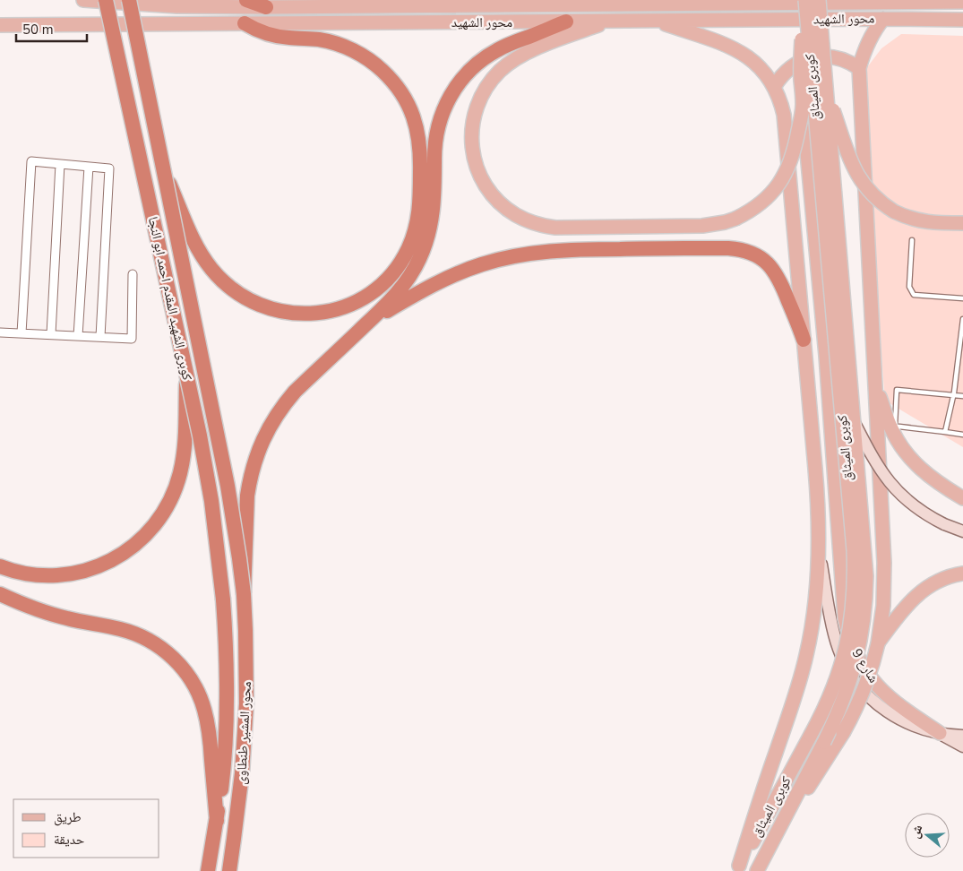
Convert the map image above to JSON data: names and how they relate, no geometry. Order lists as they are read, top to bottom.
{
  "streets": {
    "highway": ["كوبرى الشهيد المقدم احمد ابو النجا", "محور المشير طنطاوى"],
    "main road": ["محور الشهيد", "كوبرى الميثاق", "شارع 9"]
  },
  "crossings": [
    ["كوبرى الشهيد المقدم احمد ابو النجا", "محور المشير طنطاوى"]
  ],
  "legend": ["طريق", "حديقة"],
  "scale_bar": "50 m",
  "north": "left"
}
